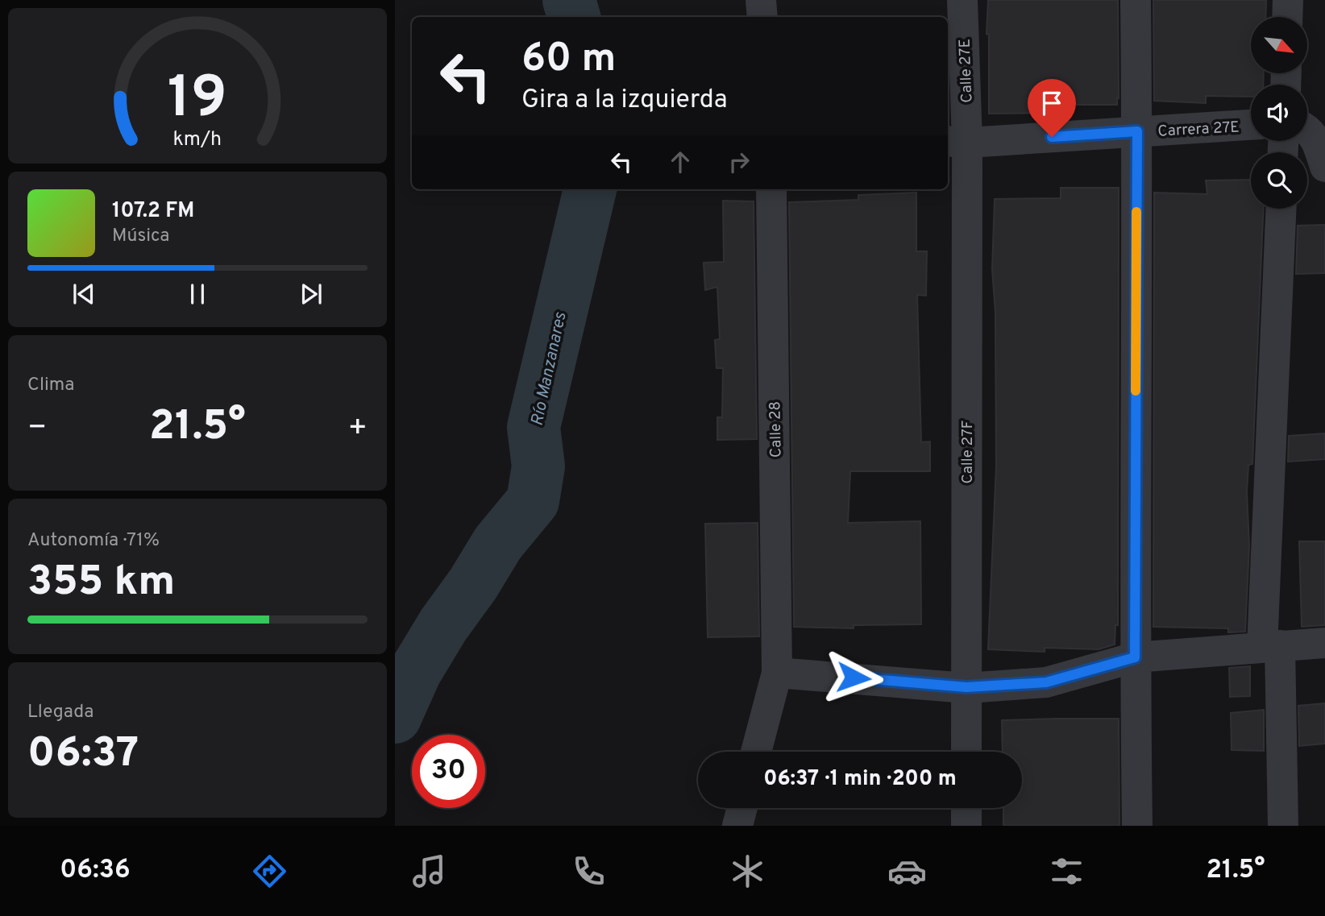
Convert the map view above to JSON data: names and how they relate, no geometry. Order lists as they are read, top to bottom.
{
  "streets": {
    "street": [
      "Calle 27E",
      "Carrera 27E",
      "Calle 28",
      "Calle 27F"
    ]
  },
  "crossings": [
    ["Calle 27E", "Carrera 27E"],
    ["Calle 27E", "Calle 27F"],
    ["Carrera 27E", "Calle 27F"]
  ],
  "water": ["Río Manzanares"],
  "north": "bottom right",
  "page": {
    "turn": ["60 m", "Gira a la izquierda"],
    "song": ["107.2 FM", "Música"],
    "tile": [
      "Clima",
      ["Autonomía · 71%", "355 km"],
      ["Llegada", "06:37"]
    ],
    "heat": ["−", "21.5°", "+"],
    "limit": "30",
    "trip": "06:37 · 1 min · 200 m",
    "tabs": ["06:36", "21.5°"],
    "gauge": ["19", "km/h"]
  }
}
